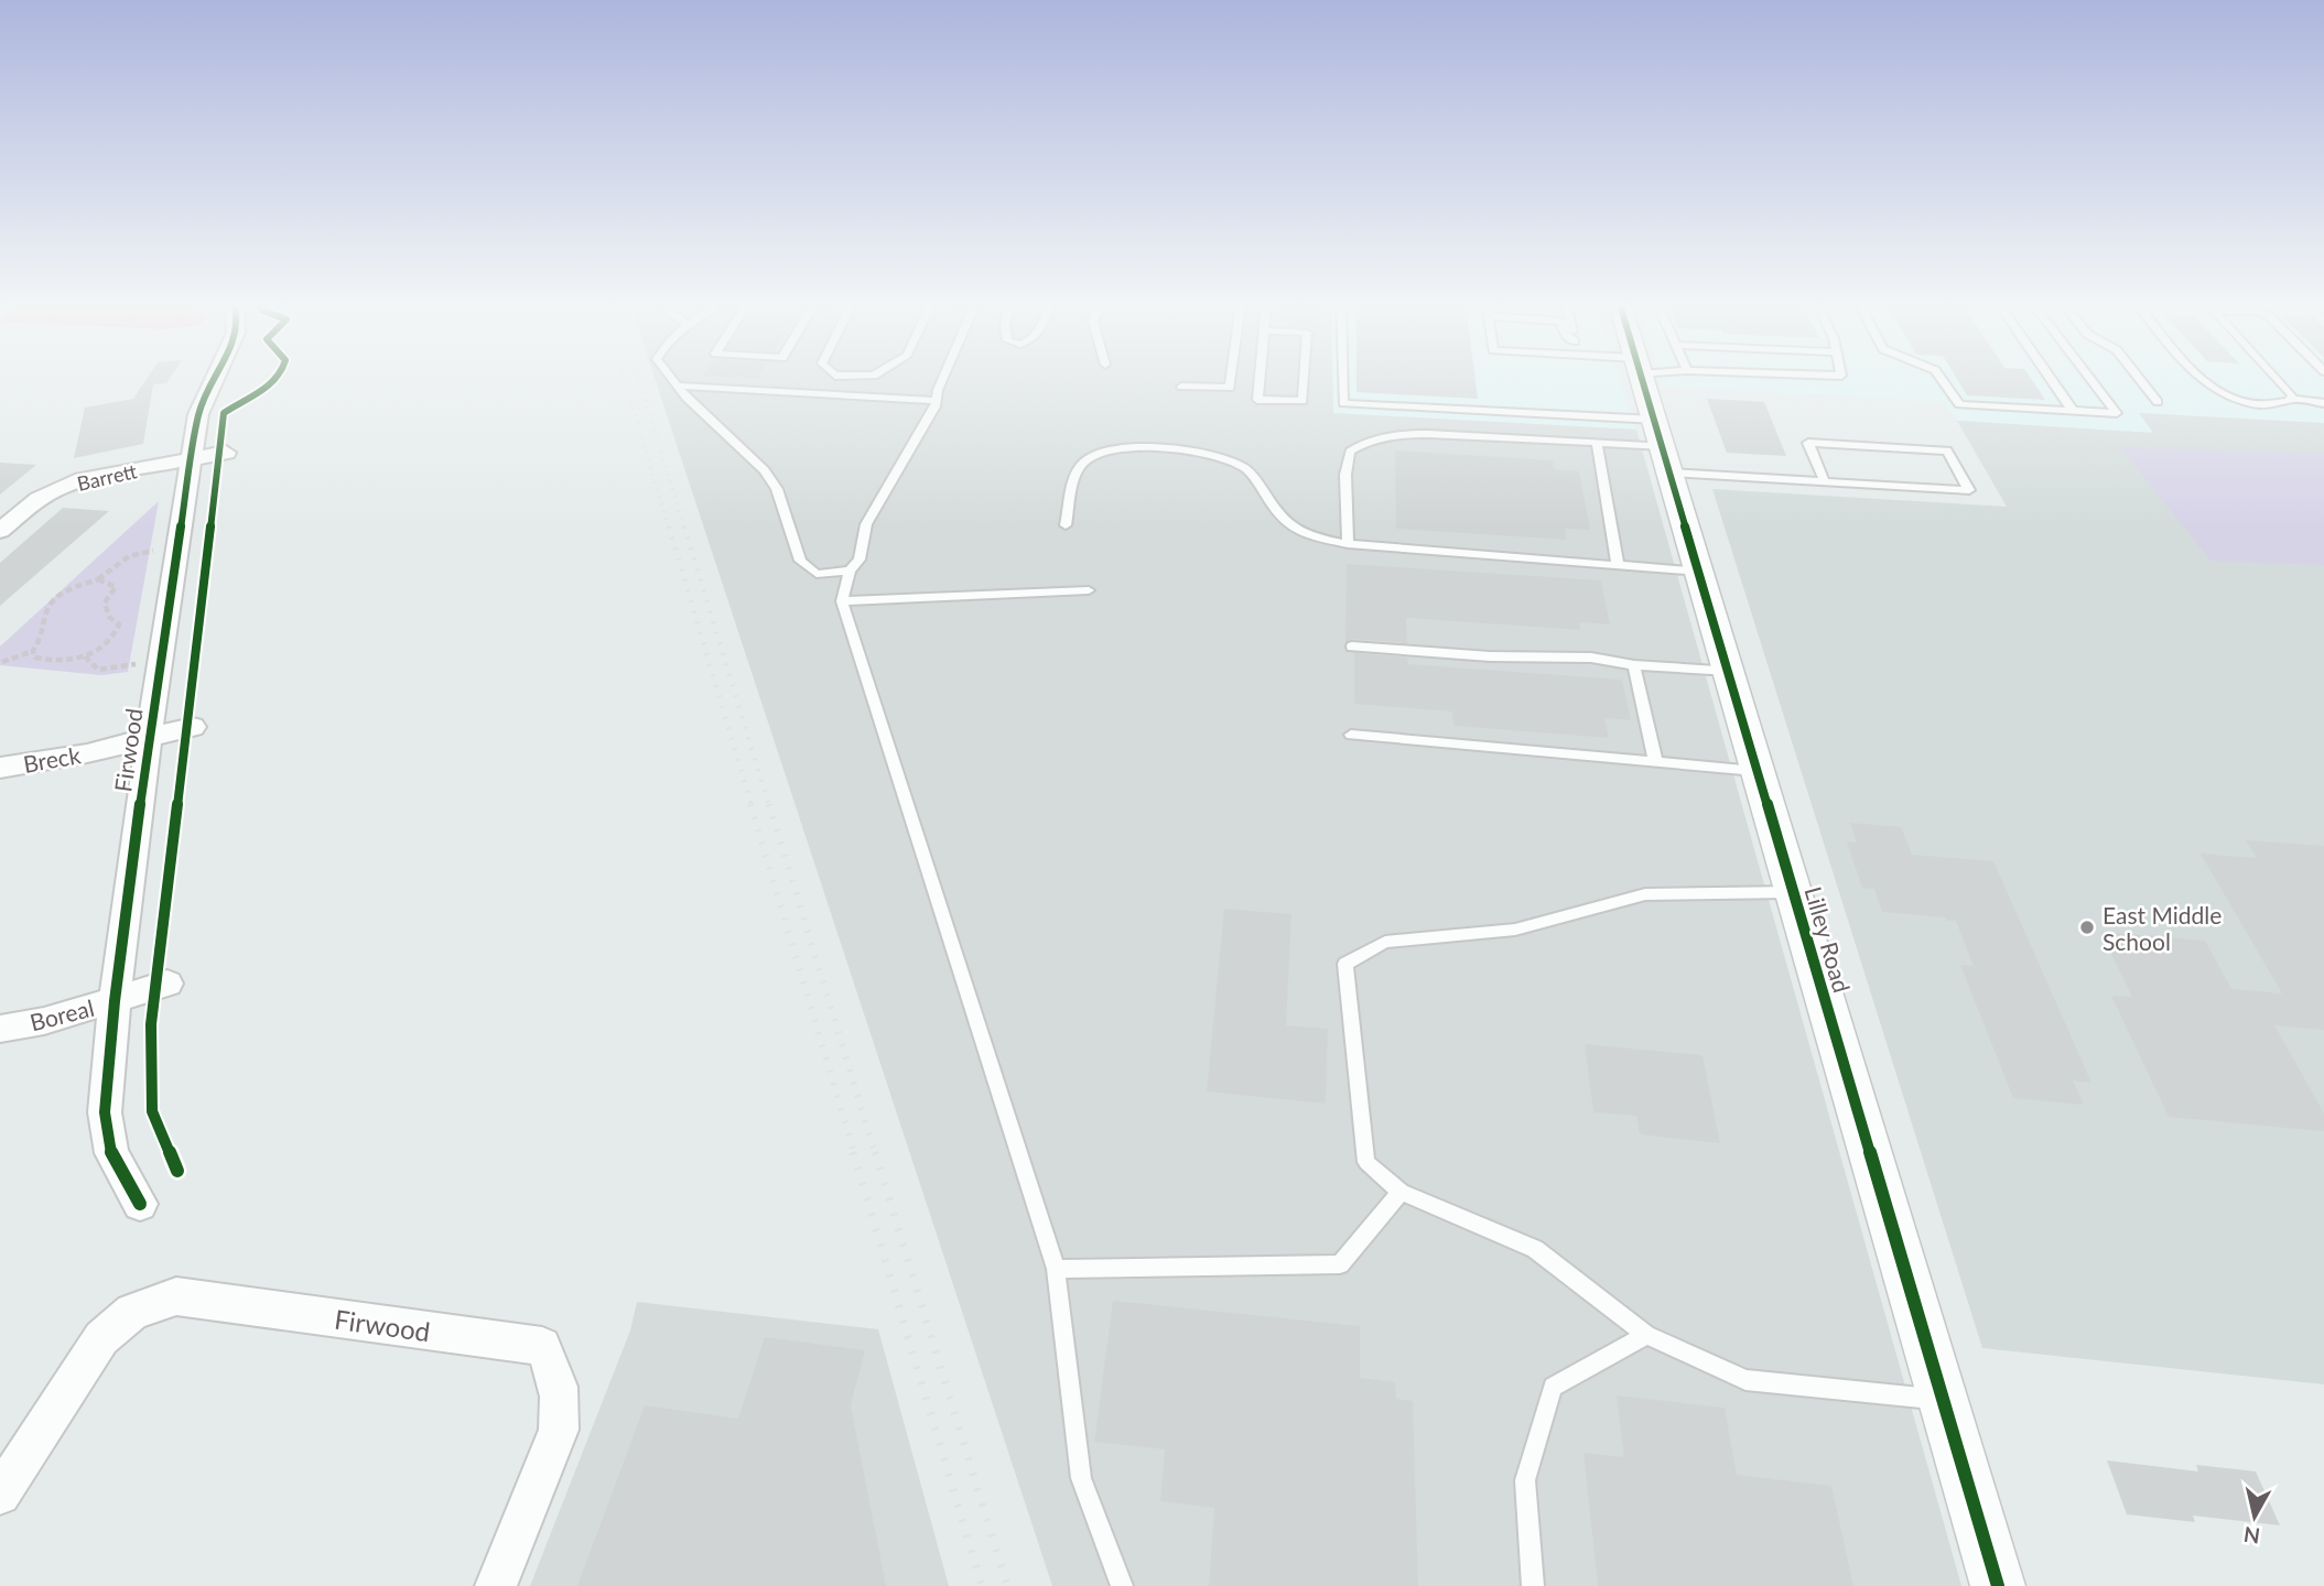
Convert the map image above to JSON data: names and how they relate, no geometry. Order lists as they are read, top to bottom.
{
  "streets": {
    "street": [
      "Barrett",
      "Firwood",
      "Breck",
      "Lilley Road",
      "Boreal"
    ]
  },
  "crossings": [
    ["Barrett", "Firwood"],
    ["Firwood", "Breck"],
    ["Firwood", "Boreal"]
  ],
  "places": ["East Middle School"],
  "north": "bottom"
}
